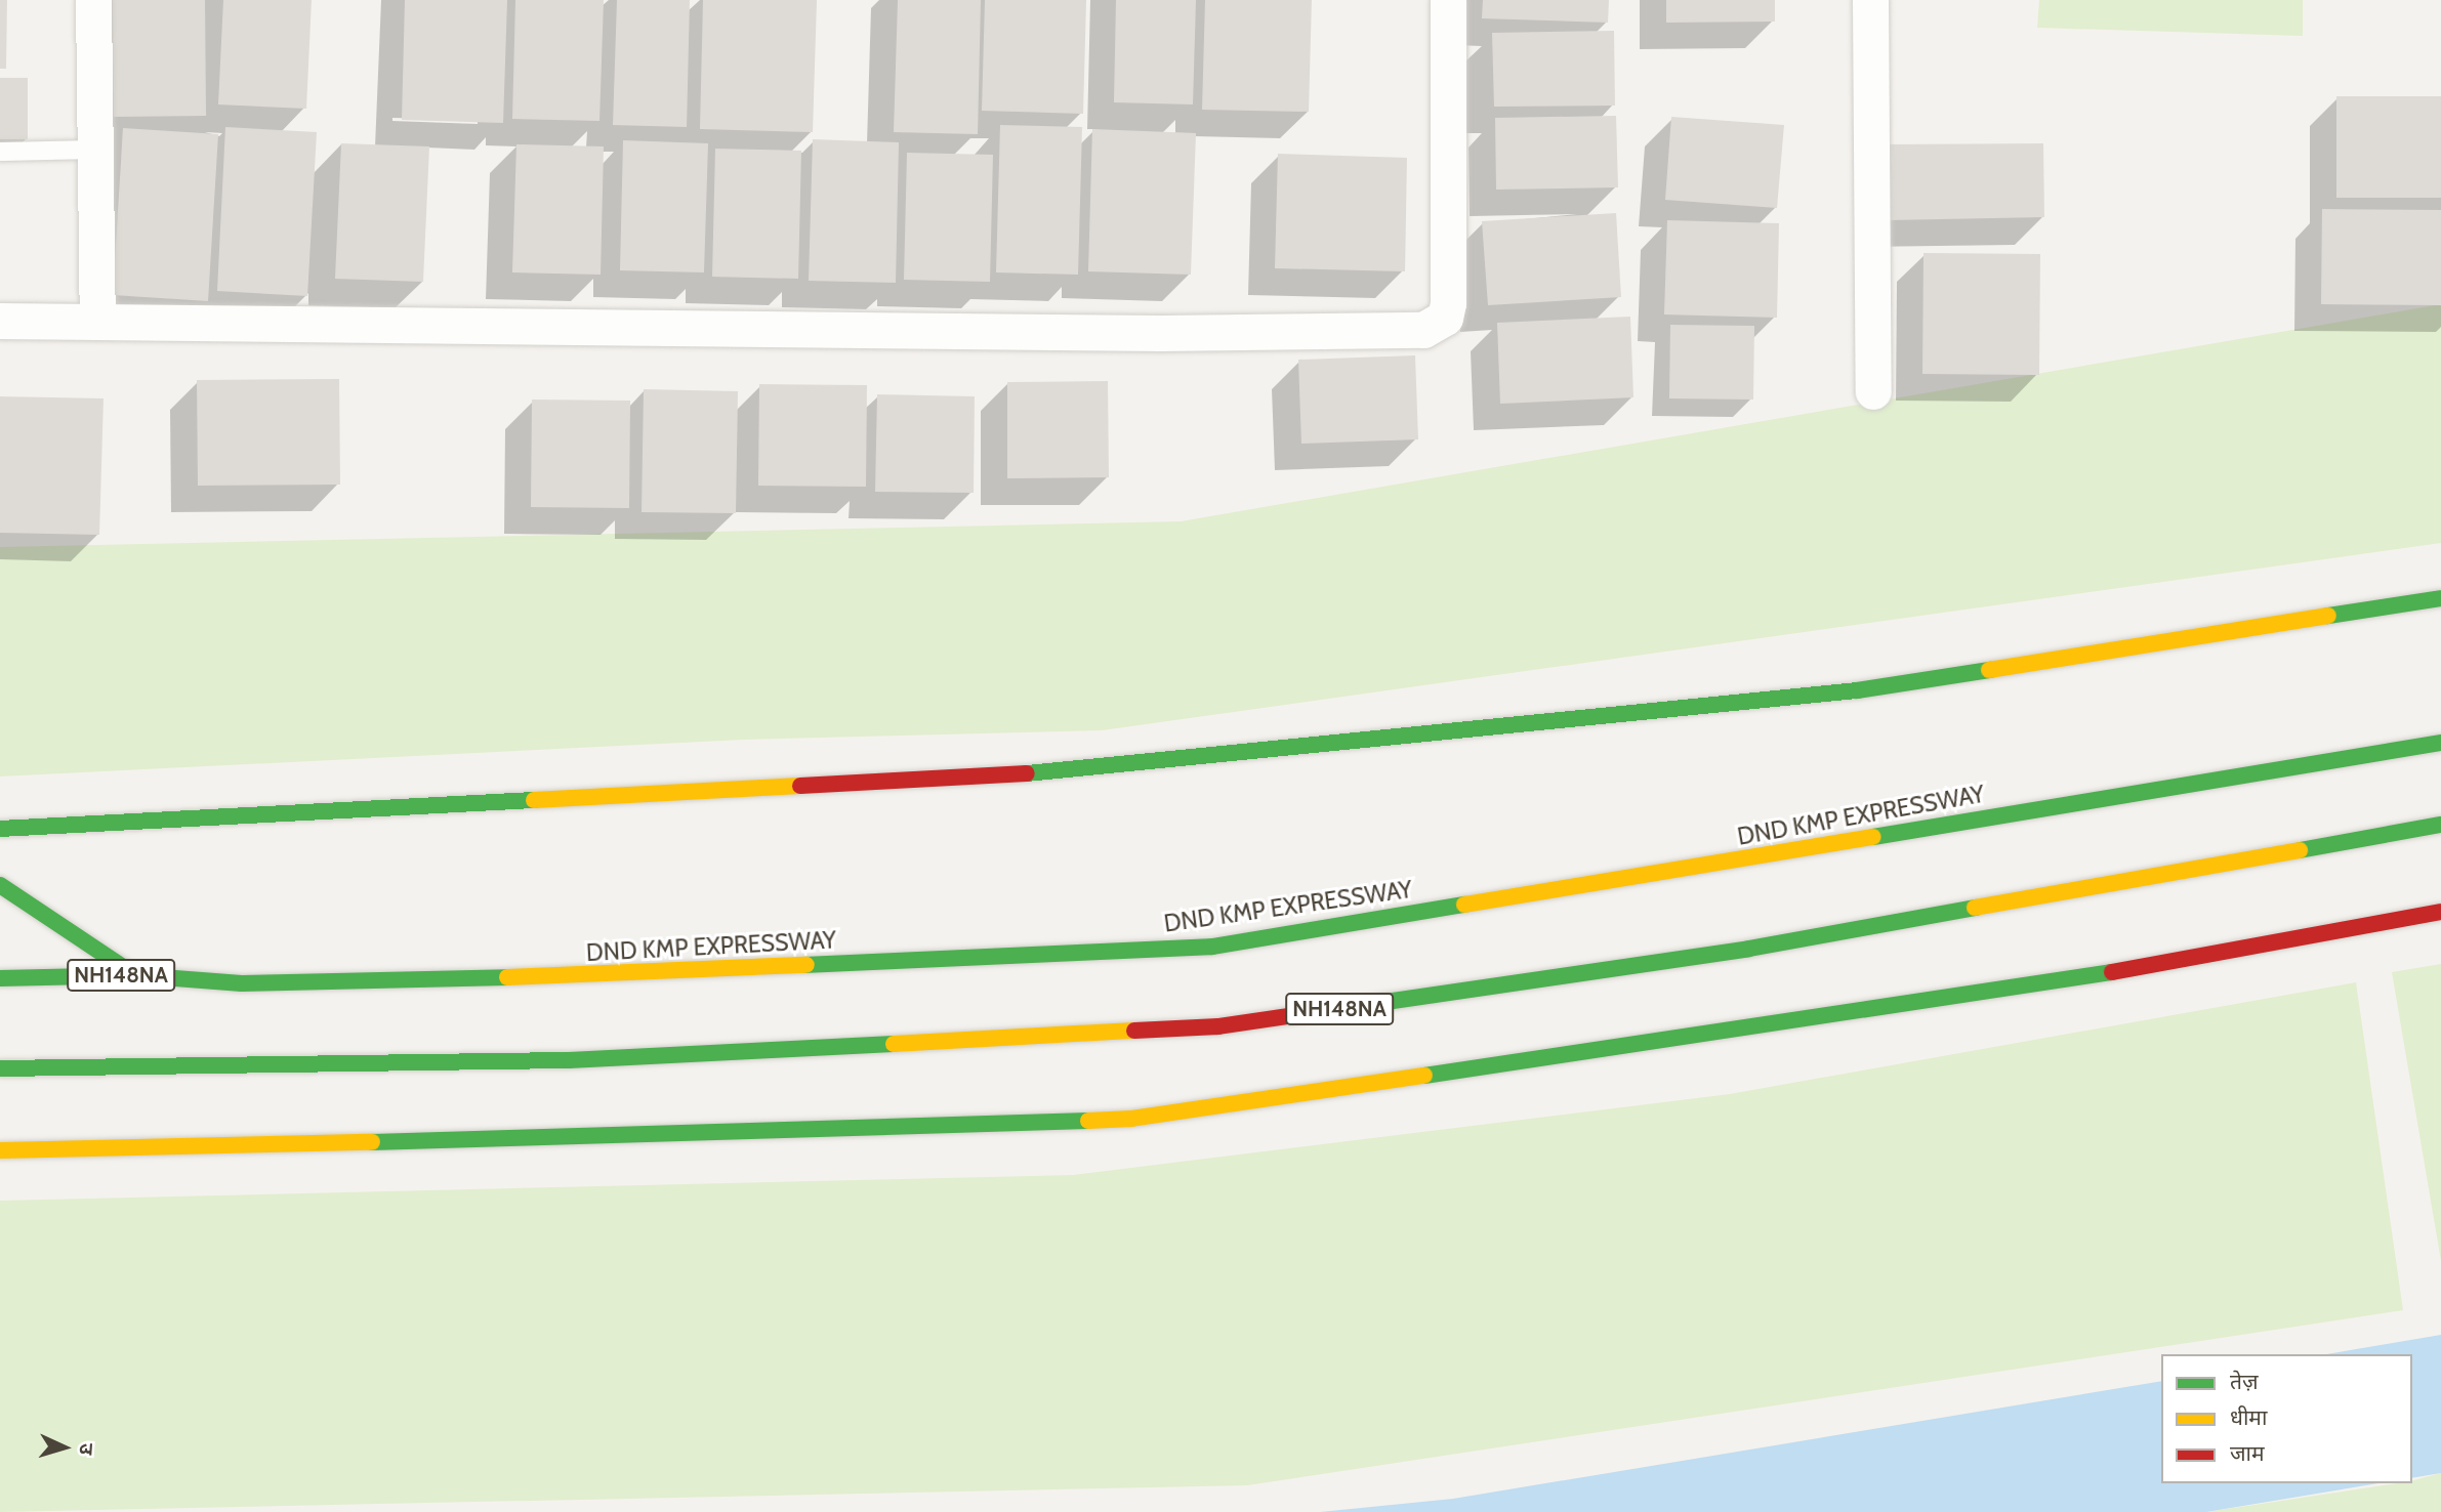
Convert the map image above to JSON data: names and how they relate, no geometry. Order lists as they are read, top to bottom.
{
  "streets": {
    "main road": ["DND KMP EXPRESSWAY", "NH148NA"]
  },
  "legend": ["तेज़", "धीमा", "जाम"],
  "north": "right"
}
